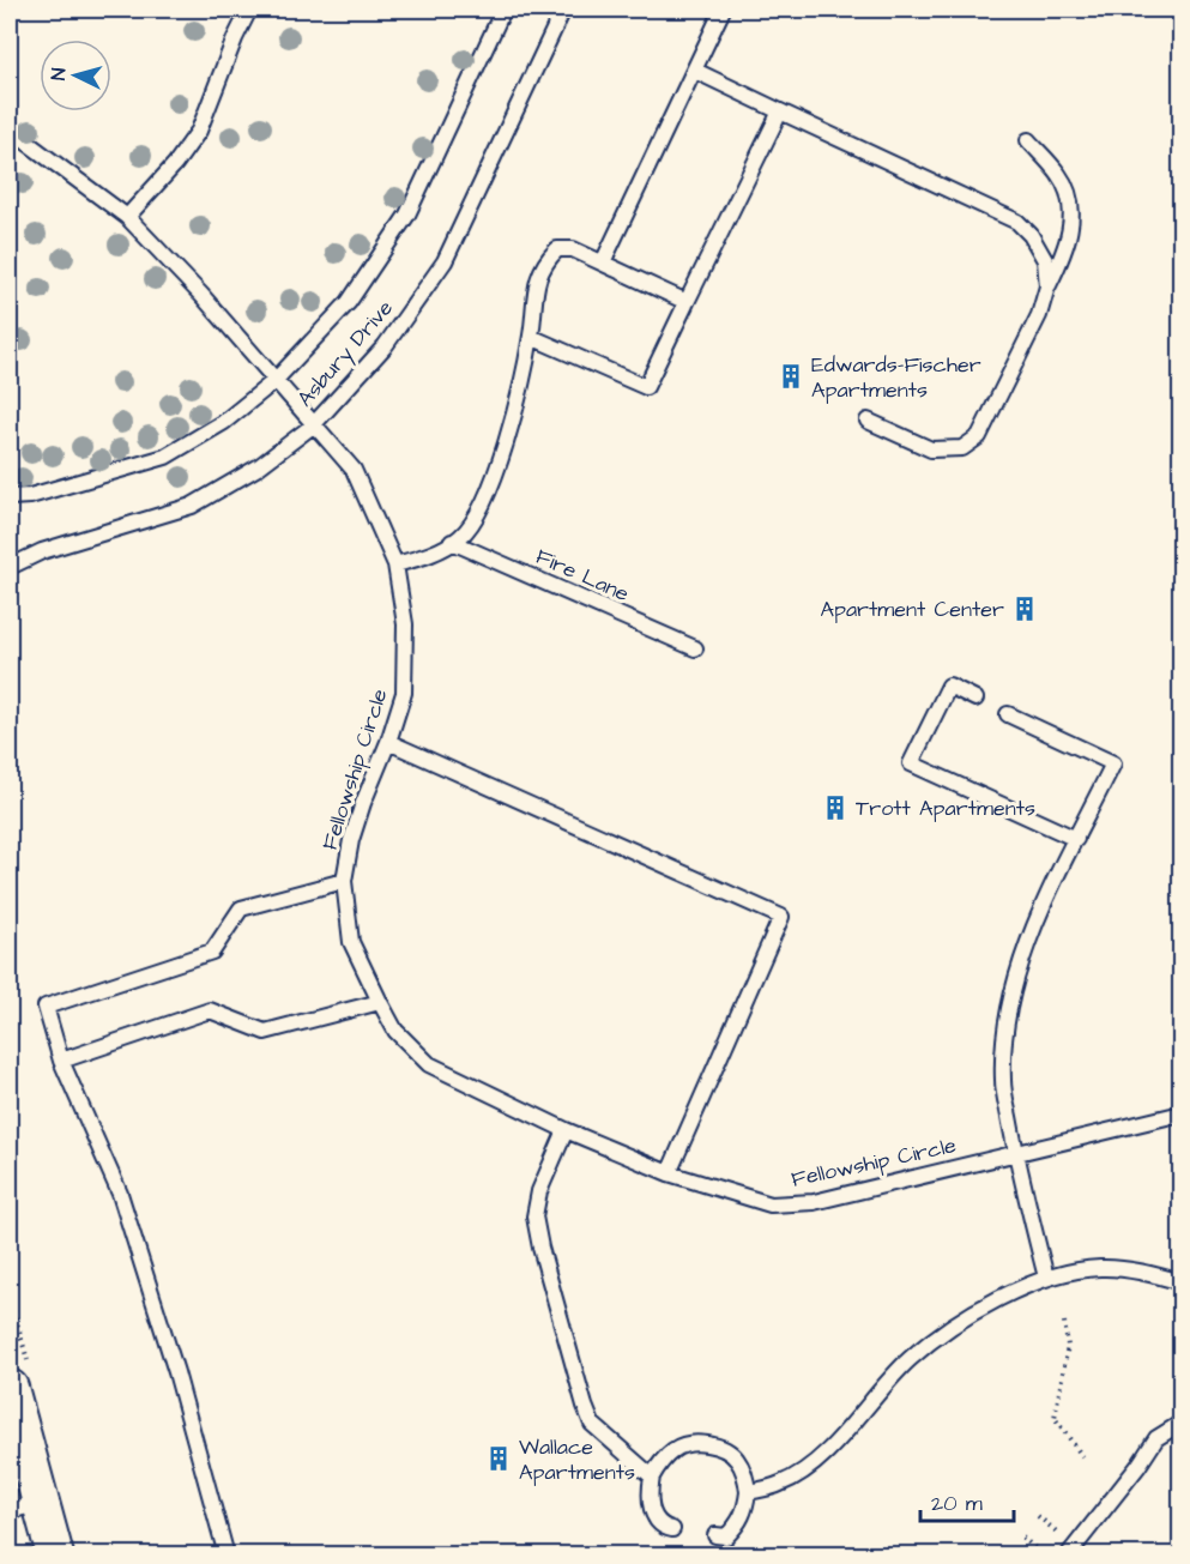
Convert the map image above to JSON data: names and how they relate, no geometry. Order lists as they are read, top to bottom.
{
  "streets": {
    "lane": ["Asbury Drive", "Fire Lane", "Fellowship Circle"]
  },
  "crossings": [
    ["Asbury Drive", "Fellowship Circle"]
  ],
  "places": {
    "building": [
      "Edwards-Fischer Apartments",
      "Apartment Center",
      "Trott Apartments",
      "Wallace Apartments"
    ]
  },
  "scale_bar": "20 m",
  "north": "left"
}
